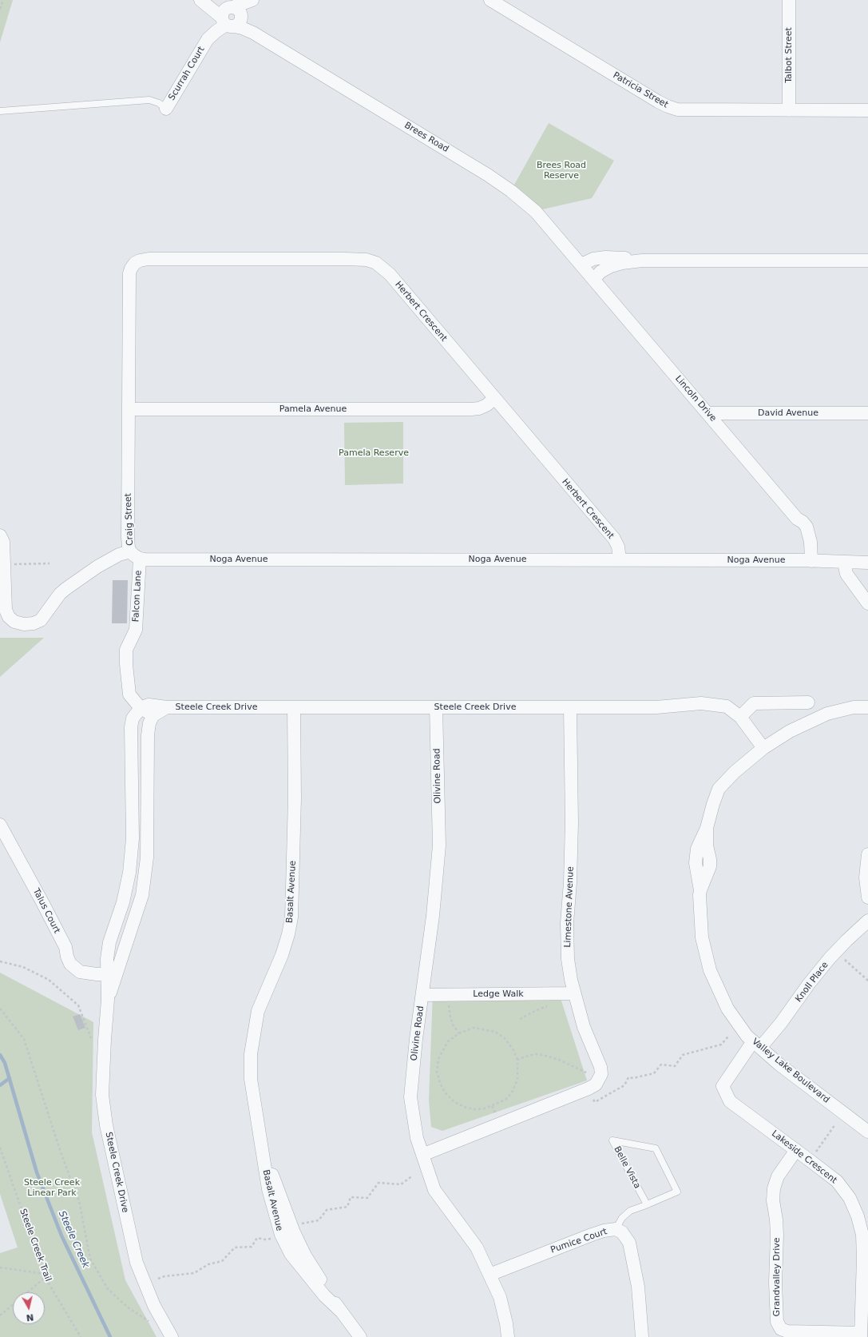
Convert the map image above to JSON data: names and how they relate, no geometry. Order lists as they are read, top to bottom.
{
  "streets": {
    "street": [
      "Talbot Street",
      "Scurrah Court",
      "Patricia Street",
      "Brees Road",
      "Herbert Crescent",
      "Lincoln Drive",
      "Pamela Avenue",
      "David Avenue",
      "Craig Street",
      "Noga Avenue",
      "Falcon Lane",
      "Steele Creek Drive",
      "Olivine Road",
      "Basalt Avenue",
      "Limestone Avenue",
      "Talus Court",
      "Knoll Place",
      "Ledge Walk",
      "Valley Lake Boulevard",
      "Lakeside Crescent",
      "Pumice Court",
      "Grandvalley Drive"
    ],
    "lane": ["Belle Vista"],
    "path": ["Steele Creek Trail"]
  },
  "crossings": [
    ["Talbot Street", "Patricia Street"],
    ["Scurrah Court", "Brees Road"],
    ["Brees Road", "Lincoln Drive"],
    ["Herbert Crescent", "Pamela Avenue"],
    ["Herbert Crescent", "Craig Street"],
    ["Herbert Crescent", "Noga Avenue"],
    ["Lincoln Drive", "David Avenue"],
    ["Lincoln Drive", "Noga Avenue"],
    ["Pamela Avenue", "Craig Street"],
    ["Craig Street", "Noga Avenue"],
    ["Craig Street", "Falcon Lane"],
    ["Noga Avenue", "Falcon Lane"],
    ["Falcon Lane", "Steele Creek Drive"],
    ["Steele Creek Drive", "Olivine Road"],
    ["Steele Creek Drive", "Basalt Avenue"],
    ["Steele Creek Drive", "Limestone Avenue"],
    ["Steele Creek Drive", "Talus Court"],
    ["Steele Creek Drive", "Valley Lake Boulevard"],
    ["Olivine Road", "Limestone Avenue"],
    ["Olivine Road", "Ledge Walk"],
    ["Olivine Road", "Pumice Court"],
    ["Limestone Avenue", "Ledge Walk"],
    ["Knoll Place", "Valley Lake Boulevard"],
    ["Knoll Place", "Lakeside Crescent"],
    ["Valley Lake Boulevard", "Lakeside Crescent"],
    ["Lakeside Crescent", "Grandvalley Drive"],
    ["Belle Vista", "Pumice Court"]
  ],
  "water": ["Steele Creek"],
  "parks": ["Brees Road Reserve", "Pamela Reserve", "Steele Creek Linear Park"],
  "north": "bottom"
}
